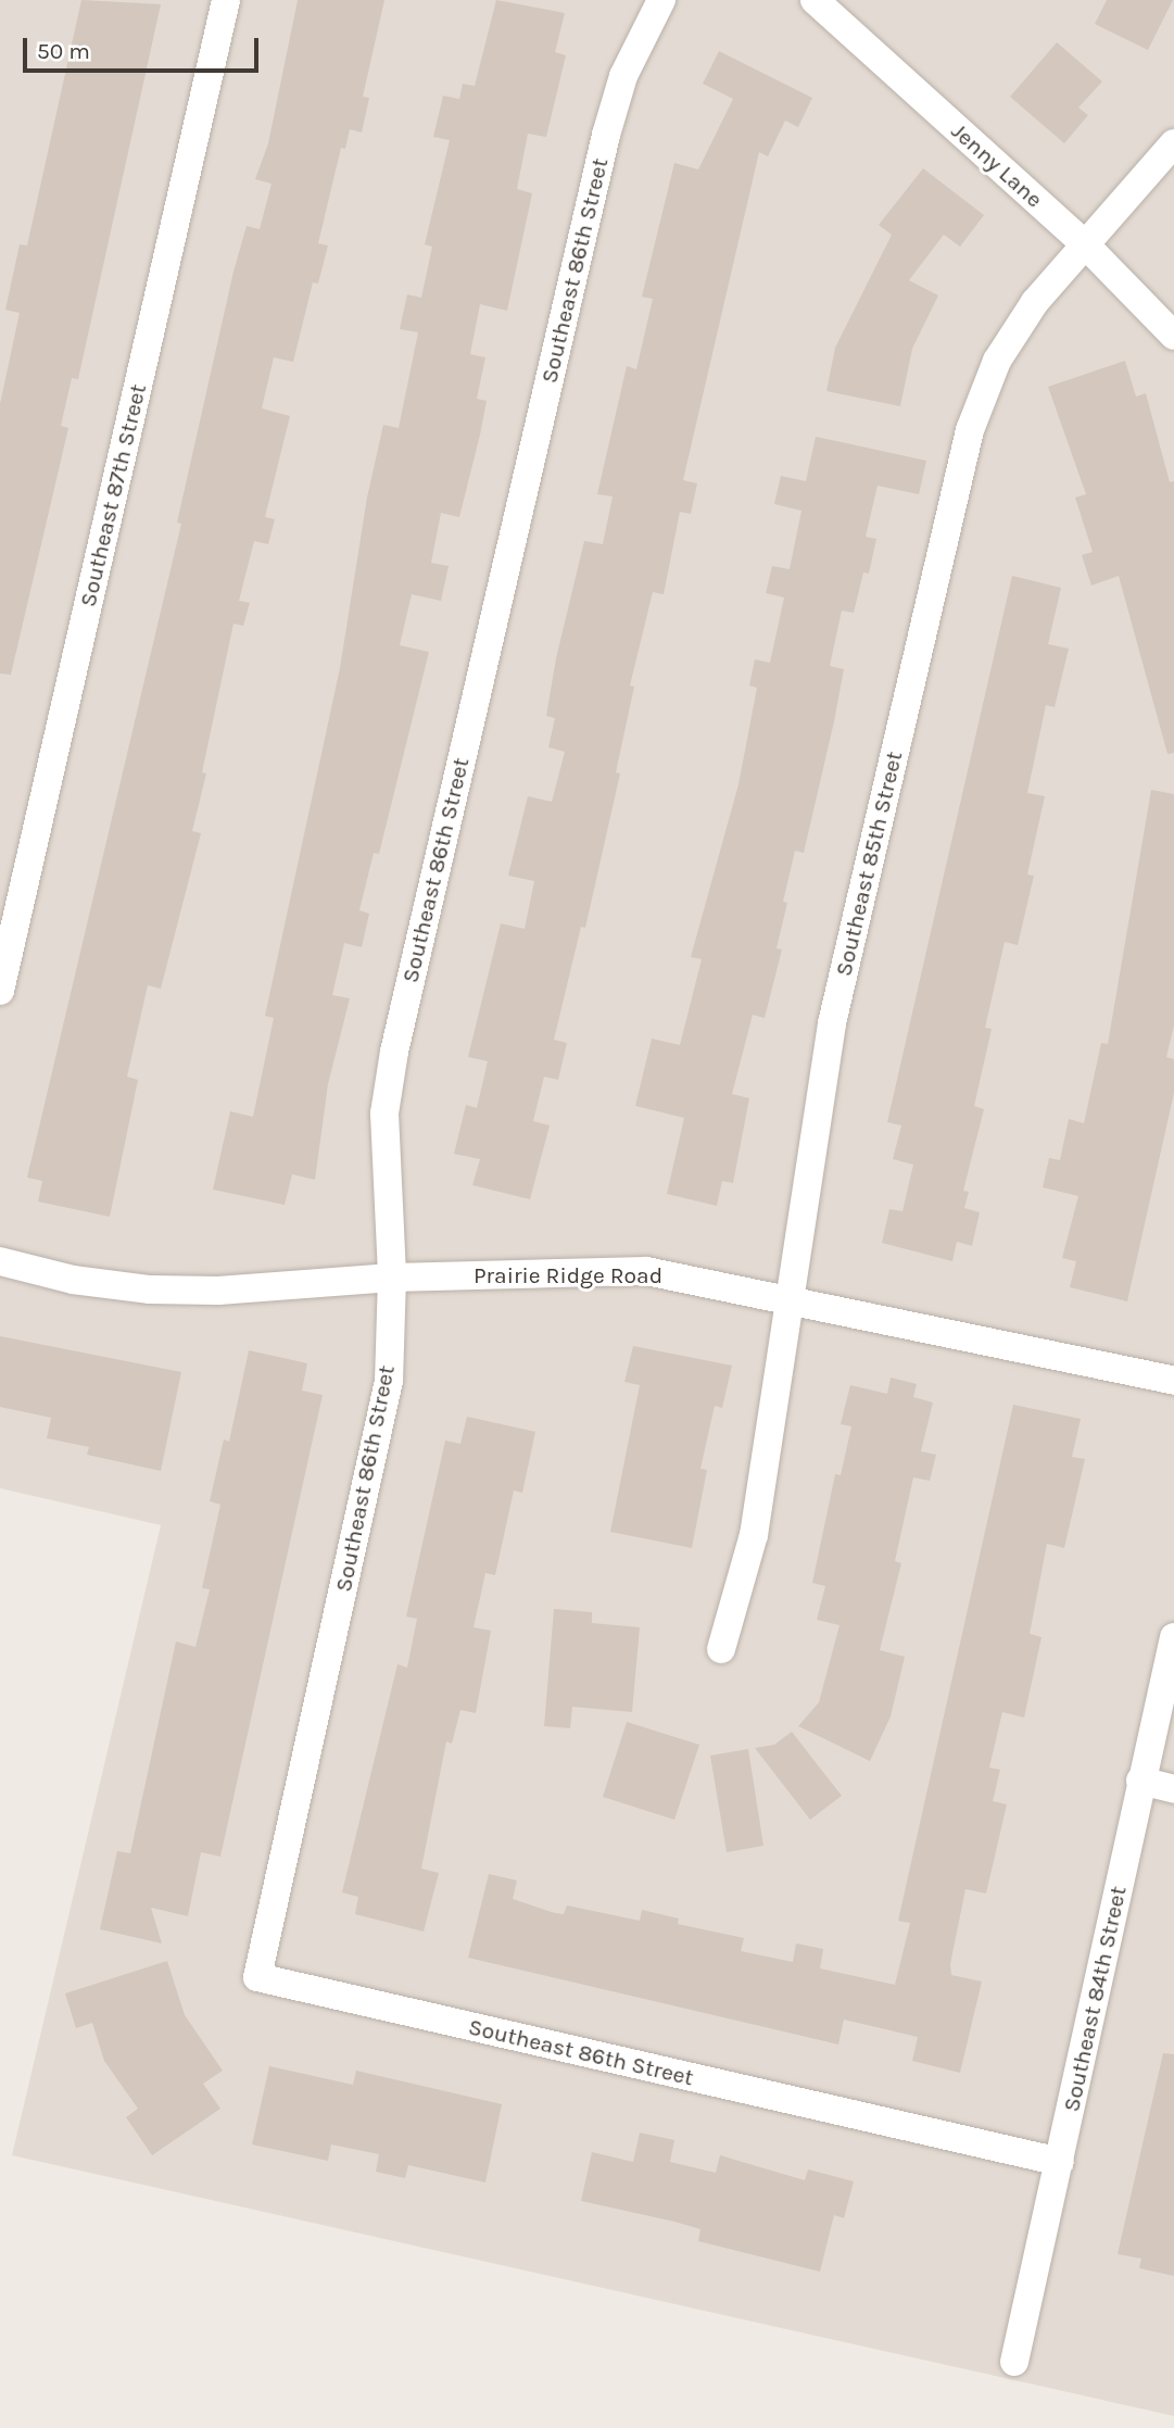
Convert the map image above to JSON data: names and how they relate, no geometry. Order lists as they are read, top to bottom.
{
  "streets": {
    "street": [
      "Jenny Lane",
      "Southeast 86th Street",
      "Southeast 87th Street",
      "Southeast 85th Street",
      "Prairie Ridge Road",
      "Southeast 84th Street"
    ]
  },
  "crossings": [
    ["Jenny Lane", "Southeast 85th Street"],
    ["Southeast 86th Street", "Prairie Ridge Road"],
    ["Southeast 86th Street", "Southeast 84th Street"],
    ["Southeast 85th Street", "Prairie Ridge Road"]
  ],
  "scale_bar": "50 m"
}
